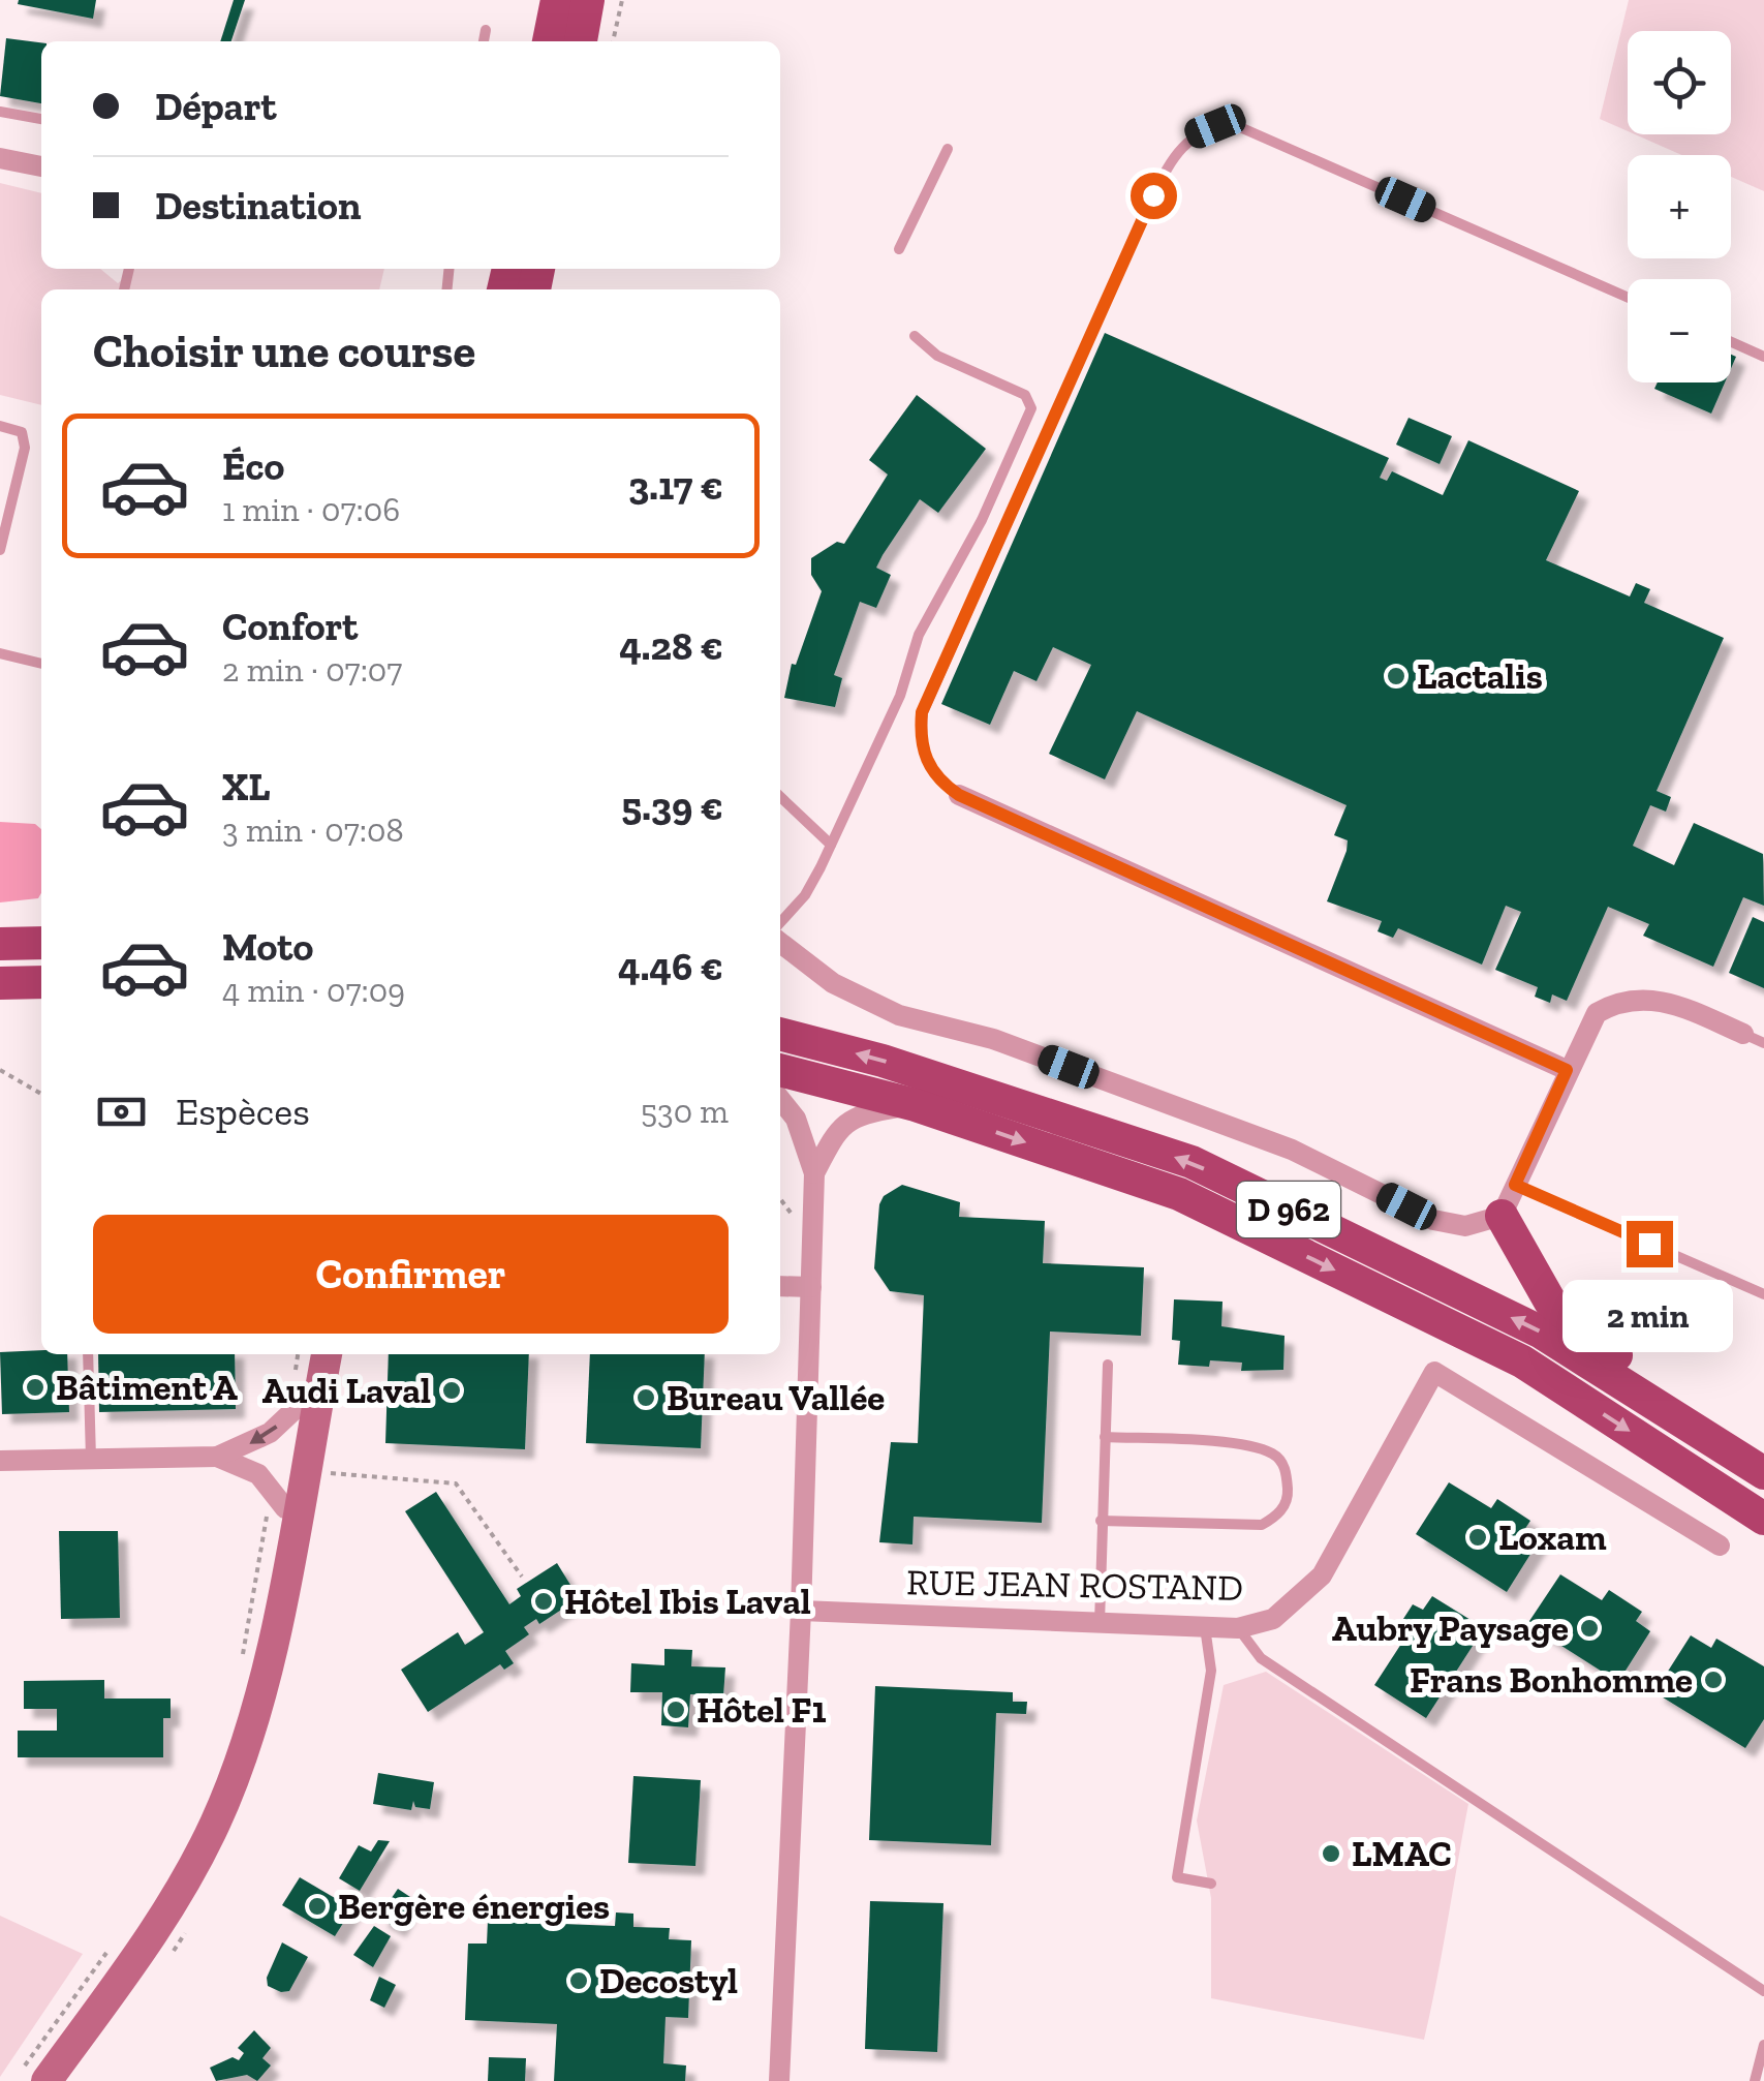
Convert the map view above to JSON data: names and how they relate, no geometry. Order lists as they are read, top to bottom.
{
  "streets": {
    "main road": ["D 962"],
    "street": ["RUE JEAN ROSTAND"]
  },
  "places": [
    "Lactalis",
    "Bâtiment A",
    "Audi Laval",
    "Bureau Vallée",
    "Loxam",
    "Hôtel Ibis Laval",
    "Aubry Paysage",
    "Frans Bonhomme",
    "Hôtel F1",
    "LMAC",
    "Bergère énergies",
    "Decostyl"
  ],
  "page": {
    "map_buttons": ["+", "−"],
    "banner": ["Départ", "Destination"],
    "heading": "Choisir une course",
    "list": [
      {
        "name": "Éco",
        "note": "1 min · 07:06",
        "value": "3.17 €"
      },
      {
        "name": "Confort",
        "note": "2 min · 07:07",
        "value": "4.28 €"
      },
      {
        "name": "XL",
        "note": "3 min · 07:08",
        "value": "5.39 €"
      },
      {
        "name": "Moto",
        "note": "4 min · 07:09",
        "value": "4.46 €"
      }
    ],
    "pay": ["Espèces", "530 m"],
    "buttons": "Confirmer",
    "bubble": "2 min"
  }
}
